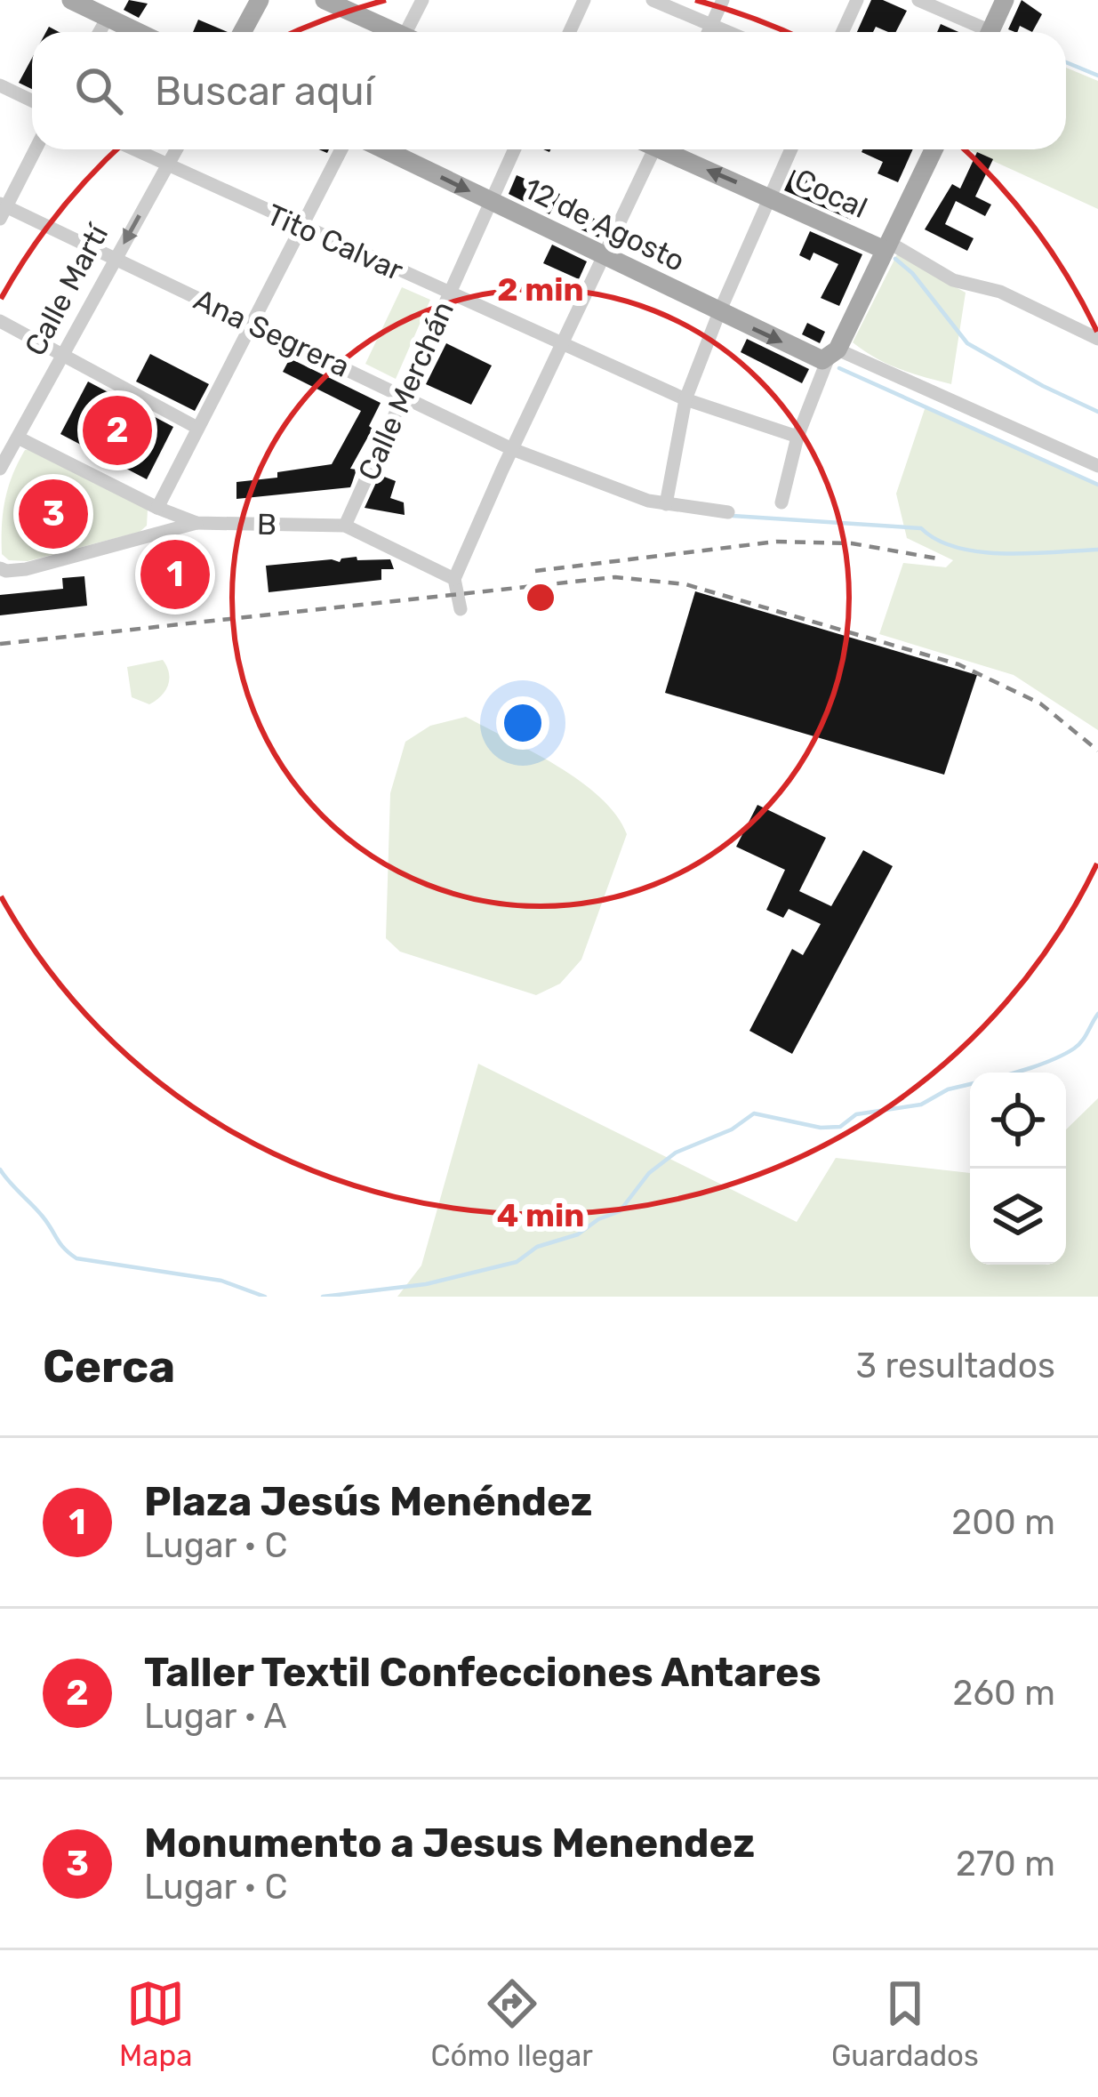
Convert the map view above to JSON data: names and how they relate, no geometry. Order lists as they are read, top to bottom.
{
  "streets": {
    "main road": ["Cocal", "12 de Agosto"],
    "street": [
      "Tito Calvar",
      "Calle Martí",
      "Ana Segrera",
      "Calle Merchán",
      "B"
    ]
  },
  "crossings": [
    ["12 de Agosto", "Calle Merchán"],
    ["Tito Calvar", "Calle Martí"],
    ["Tito Calvar", "Calle Merchán"],
    ["Calle Martí", "Ana Segrera"],
    ["Calle Martí", "B"],
    ["Ana Segrera", "Calle Merchán"],
    ["Calle Merchán", "B"]
  ],
  "page": {
    "search": "Buscar aquí",
    "pins": ["2", "3", "1"],
    "heading": ["Cerca", "3 resultados"],
    "list": [
      {
        "mark": "1",
        "name": "Plaza Jesús Menéndez",
        "note": "Lugar · C",
        "value": "200 m"
      },
      {
        "mark": "2",
        "name": "Taller Textil Confecciones Antares",
        "note": "Lugar · A",
        "value": "260 m"
      },
      {
        "mark": "3",
        "name": "Monumento a Jesus Menendez",
        "note": "Lugar · C",
        "value": "270 m"
      }
    ],
    "nav": ["Mapa", "Cómo llegar", "Guardados"]
  },
  "rings": ["2 min", "4 min"]
}
